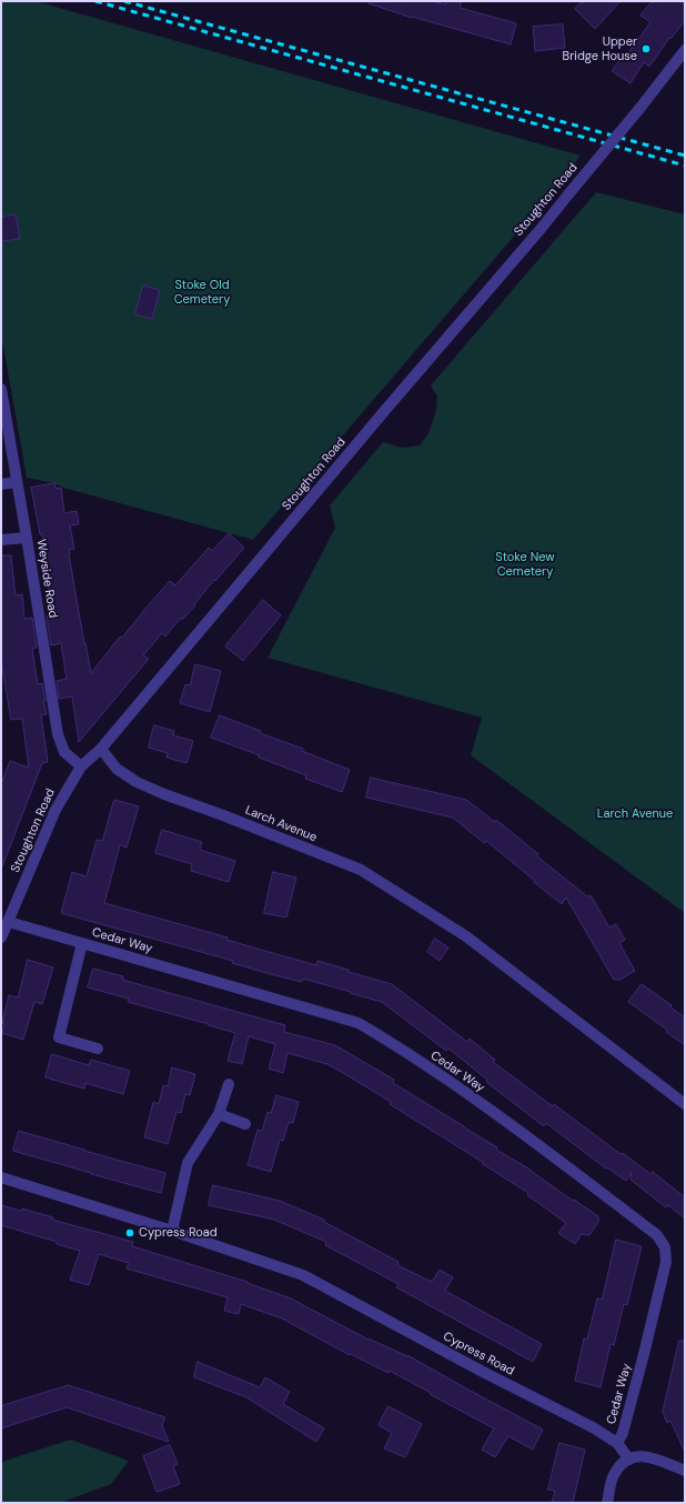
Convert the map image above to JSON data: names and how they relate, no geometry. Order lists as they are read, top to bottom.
{
  "streets": {
    "street": [
      "Stoughton Road",
      "Weyside Road",
      "Larch Avenue",
      "Cedar Way",
      "Cypress Road"
    ]
  },
  "crossings": [
    ["Stoughton Road", "Weyside Road"],
    ["Stoughton Road", "Larch Avenue"],
    ["Stoughton Road", "Cedar Way"],
    ["Cedar Way", "Cypress Road"]
  ],
  "parks": ["Stoke Old Cemetery", "Stoke New Cemetery", "Larch Avenue"],
  "places": ["Upper Bridge House", "Cypress Road"]
}
